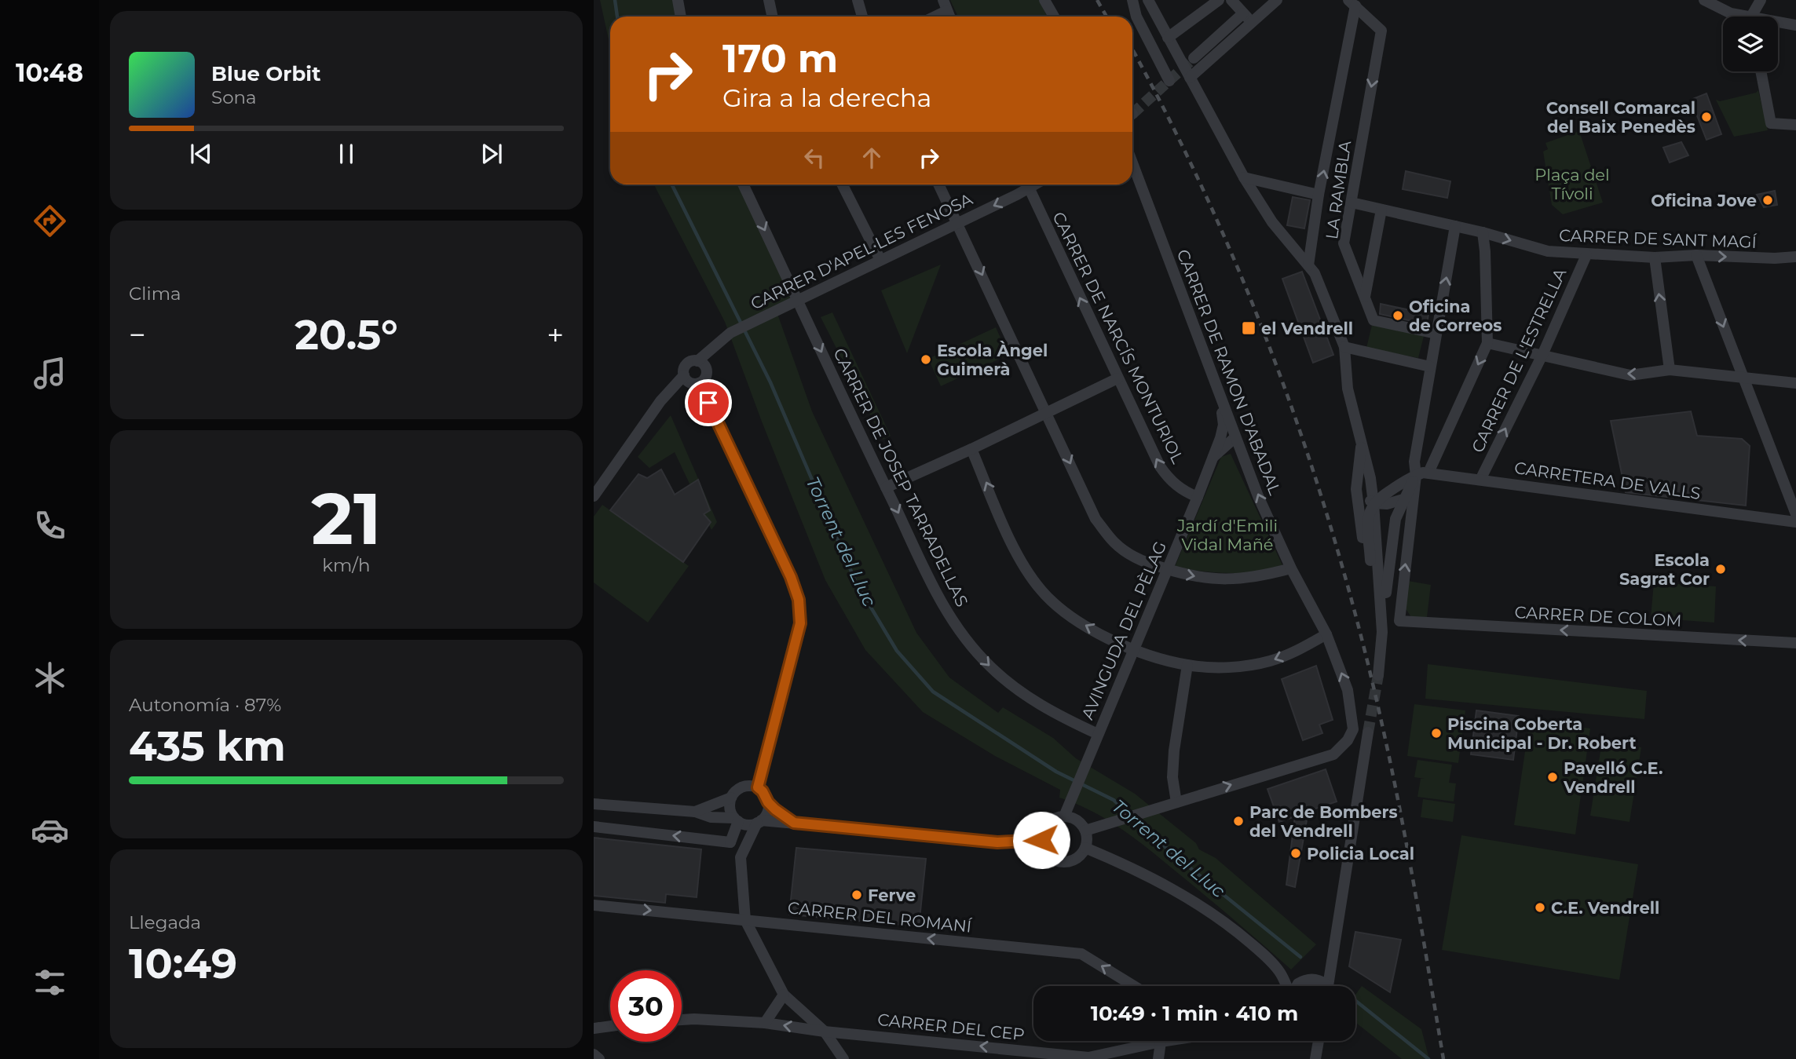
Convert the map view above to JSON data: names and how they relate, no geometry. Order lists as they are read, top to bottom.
{
  "streets": {
    "street": [
      "LA RAMBLA",
      "CARRER DE SANT MAGÍ",
      "CARRER D'APEL·LES FENOSA",
      "CARRER DE NARCÍS MONTURIOL",
      "CARRER DE L'ESTRELLA",
      "CARRER DE RAMON D'ABADAL",
      "CARRER DE JOSEP TARRADELLAS",
      "CARRETERA DE VALLS",
      "CARRER DE COLOM",
      "AVINGUDA DEL PÈLAG",
      "CARRER DEL ROMANÍ",
      "CARRER DEL CEP"
    ]
  },
  "crossings": [
    ["LA RAMBLA", "CARRER DE SANT MAGÍ"],
    ["CARRER DE SANT MAGÍ", "CARRER DE L'ESTRELLA"],
    ["CARRER D'APEL·LES FENOSA", "CARRER DE JOSEP TARRADELLAS"],
    ["CARRER DE NARCÍS MONTURIOL", "AVINGUDA DEL PÈLAG"],
    ["CARRER DE L'ESTRELLA", "CARRETERA DE VALLS"],
    ["CARRER DE RAMON D'ABADAL", "AVINGUDA DEL PÈLAG"],
    ["CARRER DE JOSEP TARRADELLAS", "AVINGUDA DEL PÈLAG"],
    ["CARRETERA DE VALLS", "CARRER DE COLOM"]
  ],
  "one_way": ["CARRER DE SANT MAGÍ", "CARRER DEL CEP"],
  "water": ["Torrent del Lluc"],
  "parks": ["Plaça del Tívoli", "Jardí d'Emili Vidal Mañé"],
  "places": {
    "other": [
      "Consell Comarcal del Baix Penedès",
      "Oficina Jove",
      "Oficina de Correos",
      "Escola Àngel Guimerà",
      "Escola Sagrat Cor",
      "Piscina Coberta Municipal - Dr. Robert",
      "Pavelló C.E. Vendrell",
      "Parc de Bombers del Vendrell",
      "Policia Local",
      "Ferve",
      "C.E. Vendrell"
    ],
    "transit": ["el Vendrell"]
  },
  "page": {
    "tabs": "10:48",
    "turn": ["170 m", "Gira a la derecha"],
    "song": ["Blue Orbit", "Sona"],
    "tile": [
      "Clima",
      ["21", "km/h"],
      ["Autonomía · 87%", "435 km"],
      ["Llegada", "10:49"]
    ],
    "heat": ["−", "20.5°", "+"],
    "limit": "30",
    "trip": "10:49 · 1 min · 410 m"
  }
}
